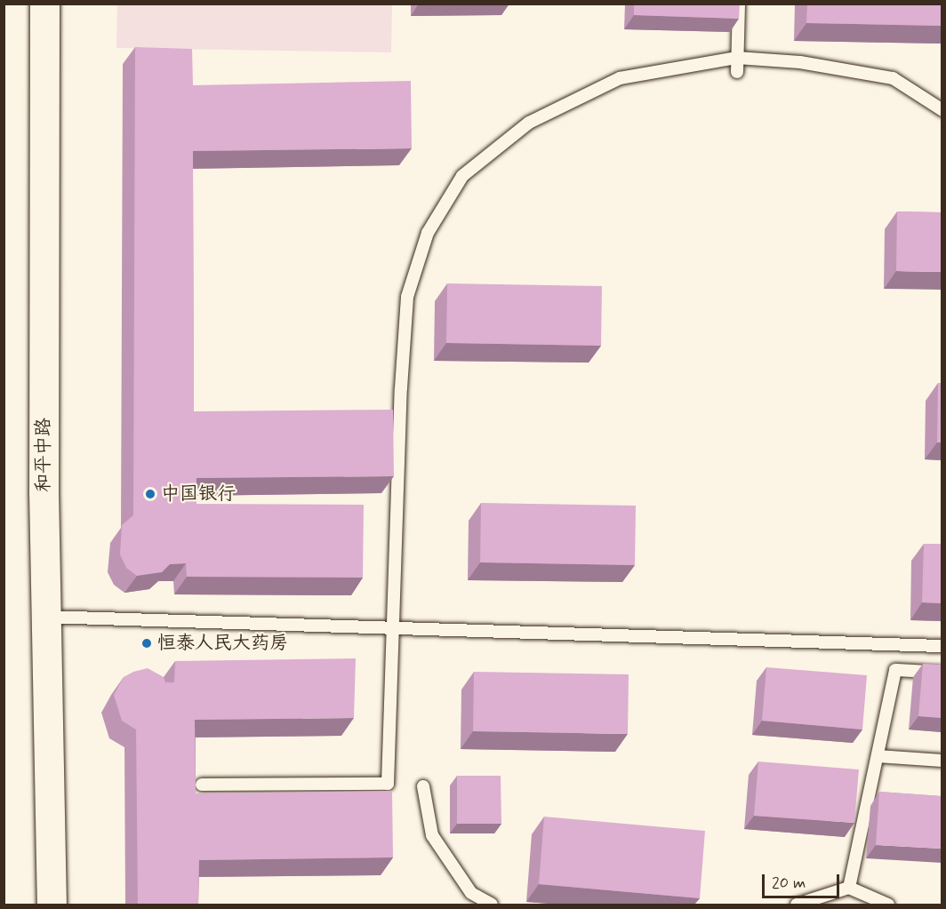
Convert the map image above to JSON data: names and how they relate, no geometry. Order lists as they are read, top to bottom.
{
  "streets": {
    "main road": ["和平中路"]
  },
  "places": ["中国银行", "恒泰人民大药房"],
  "scale_bar": "20 m"
}
